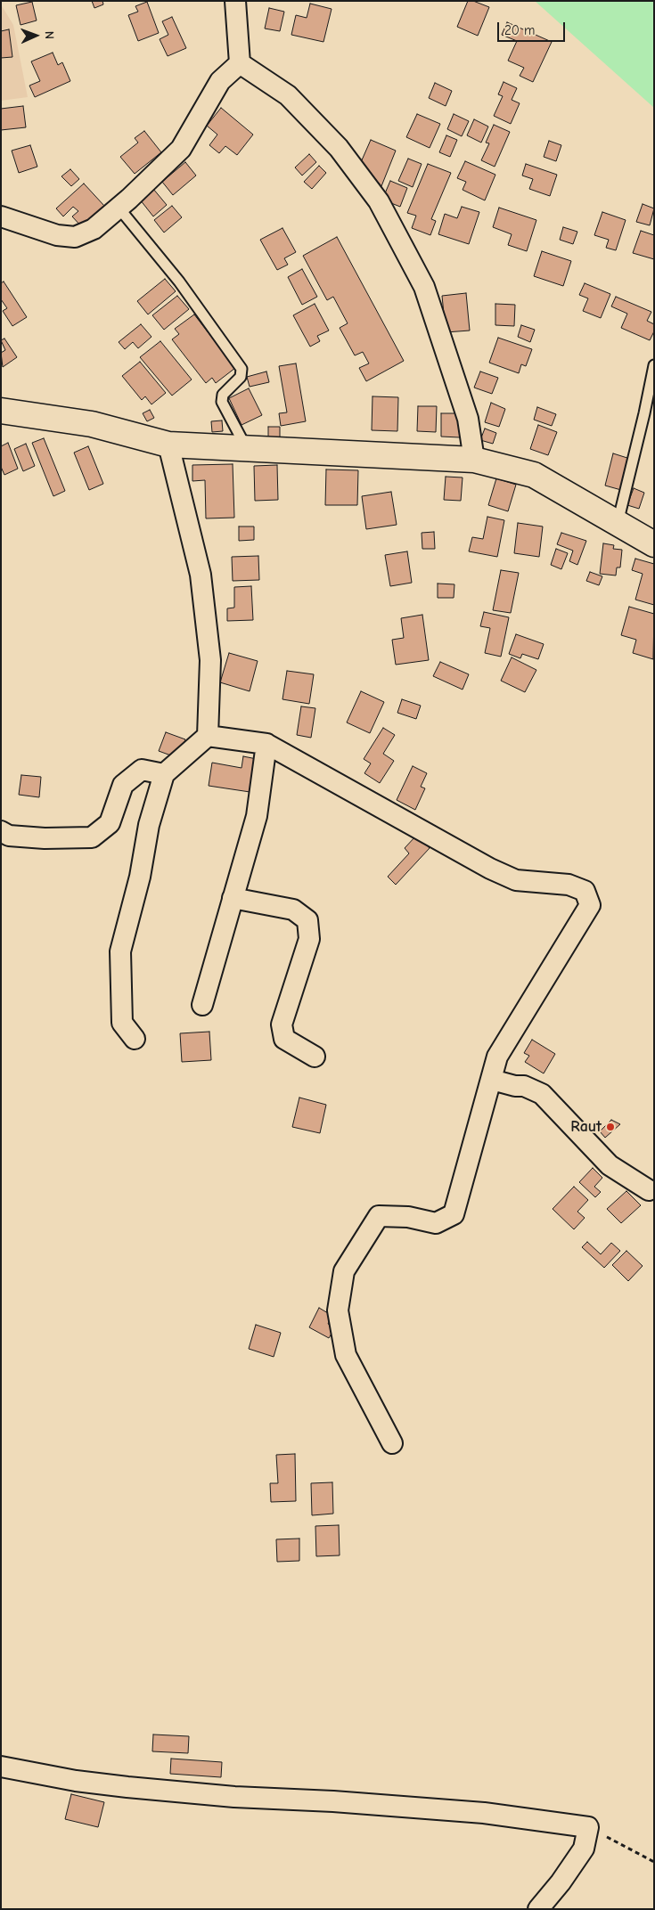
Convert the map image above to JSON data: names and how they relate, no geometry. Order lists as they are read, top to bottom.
{
  "places": ["Raut"],
  "scale_bar": "20 m",
  "north": "right"
}
